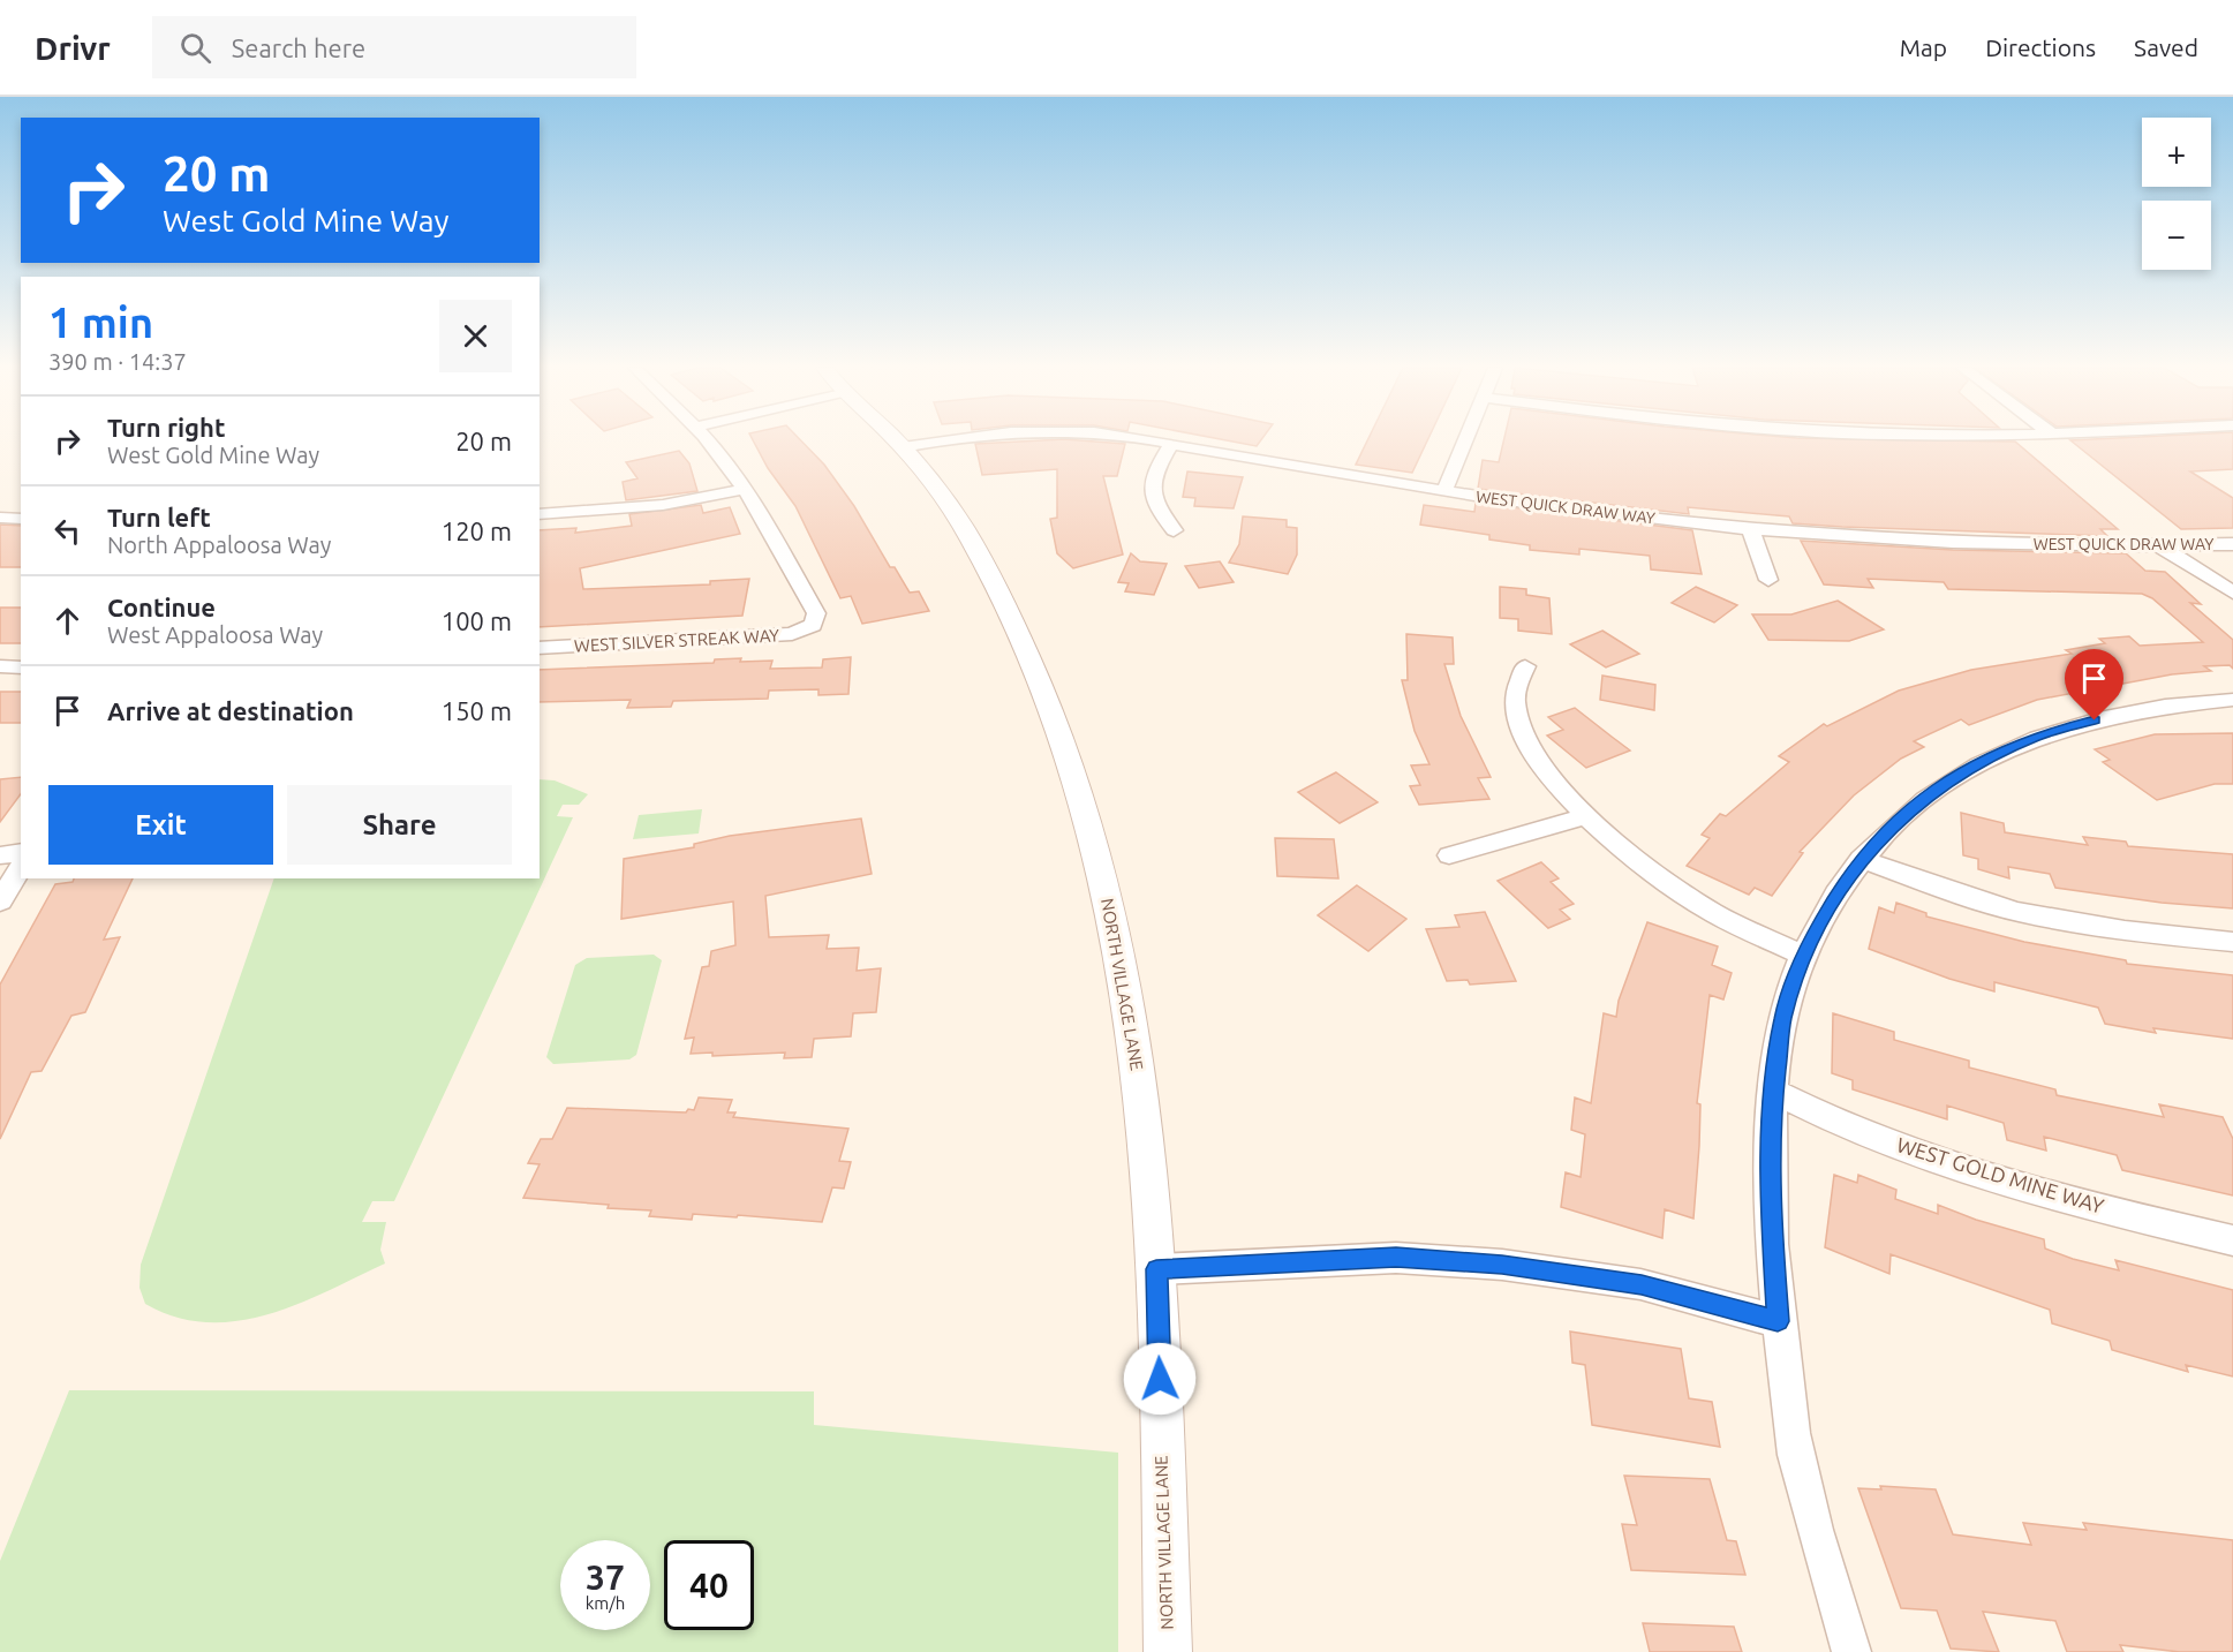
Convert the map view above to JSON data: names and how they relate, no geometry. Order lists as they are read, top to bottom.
{
  "streets": {
    "street": [
      "WEST QUICK DRAW WAY",
      "WEST SILVER STREAK WAY",
      "NORTH VILLAGE LANE",
      "WEST GOLD MINE WAY"
    ]
  },
  "crossings": [
    ["WEST QUICK DRAW WAY", "NORTH VILLAGE LANE"]
  ],
  "page": {
    "header": "Drivr",
    "search": "Search here",
    "nav": ["Map", "Directions", "Saved"],
    "map_buttons": ["+", "−"],
    "turn": ["20 m", "West Gold Mine Way"],
    "heading": ["1 min", "390 m · 14:37"],
    "list": [
      {
        "name": "Turn right",
        "note": "West Gold Mine Way",
        "value": "20 m"
      },
      {
        "name": "Turn left",
        "note": "North Appaloosa Way",
        "value": "120 m"
      },
      {
        "name": "Continue",
        "note": "West Appaloosa Way",
        "value": "100 m"
      },
      {
        "name": "Arrive at destination",
        "value": "150 m"
      }
    ],
    "buttons": ["Exit", "Share"],
    "speed": "37 km/h",
    "limit": "40"
  }
}
